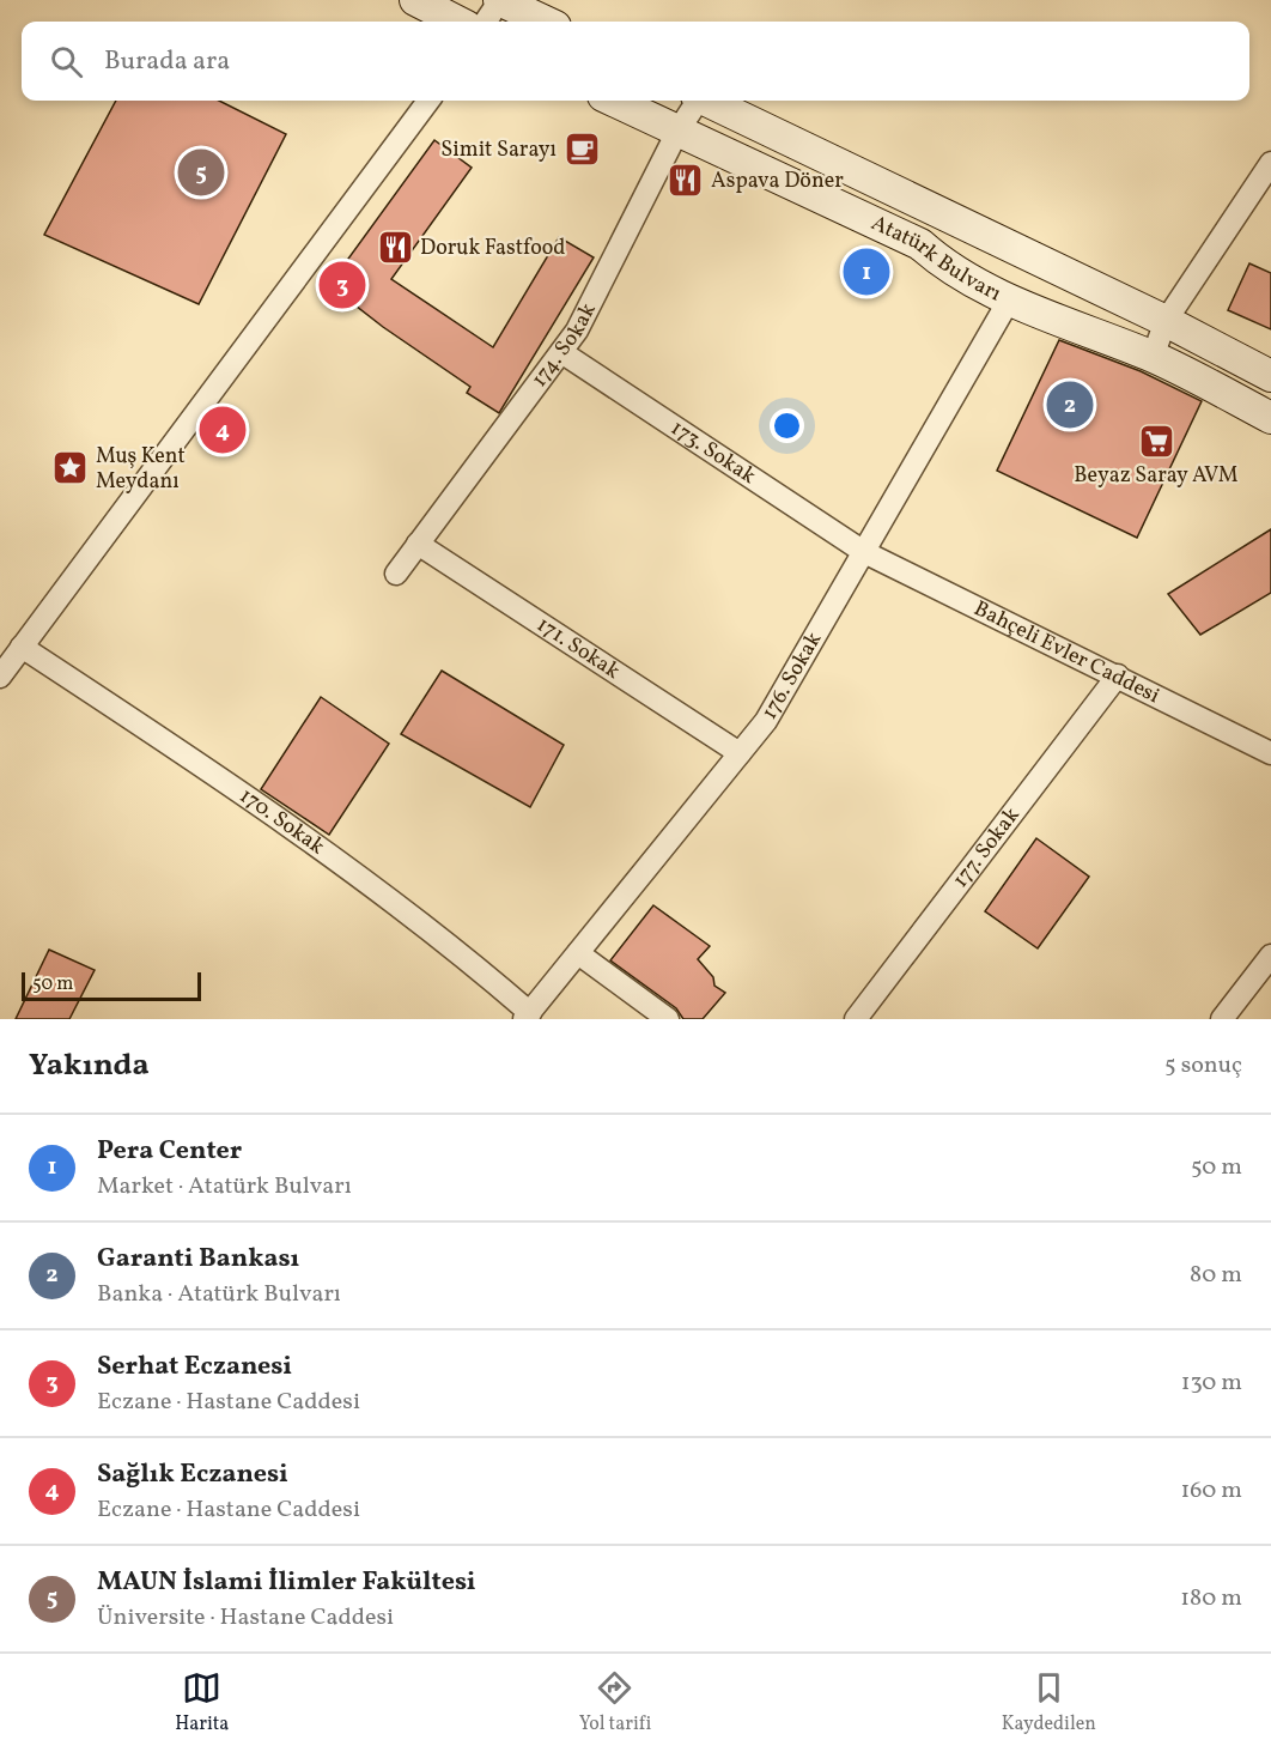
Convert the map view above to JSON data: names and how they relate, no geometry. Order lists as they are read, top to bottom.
{
  "streets": {
    "main road": ["Atatürk Bulvarı"],
    "street": [
      "174. Sokak",
      "173. Sokak",
      "171. Sokak",
      "Bahçeli Evler Caddesi",
      "176. Sokak",
      "170. Sokak",
      "177. Sokak"
    ]
  },
  "crossings": [
    ["Atatürk Bulvarı", "174. Sokak"],
    ["Atatürk Bulvarı", "176. Sokak"],
    ["174. Sokak", "173. Sokak"],
    ["174. Sokak", "171. Sokak"],
    ["173. Sokak", "Bahçeli Evler Caddesi"],
    ["173. Sokak", "176. Sokak"],
    ["171. Sokak", "176. Sokak"],
    ["Bahçeli Evler Caddesi", "176. Sokak"],
    ["Bahçeli Evler Caddesi", "177. Sokak"],
    ["176. Sokak", "170. Sokak"]
  ],
  "places": {
    "cafe": ["Simit Sarayı"],
    "restaurant": ["Aspava Döner", "Doruk Fastfood"],
    "supermarket": ["Beyaz Saray AVM"],
    "place": ["Muş Kent Meydanı"]
  },
  "scale_bar": "50 m",
  "page": {
    "search": "Burada ara",
    "pins": [
      "5",
      "1",
      "3",
      "2",
      "4"
    ],
    "scale": "50 m",
    "heading": ["Yakında", "5 sonuç"],
    "list": [
      {
        "mark": "1",
        "name": "Pera Center",
        "note": "Market · Atatürk Bulvarı",
        "value": "50 m"
      },
      {
        "mark": "2",
        "name": "Garanti Bankası",
        "note": "Banka · Atatürk Bulvarı",
        "value": "80 m"
      },
      {
        "mark": "3",
        "name": "Serhat Eczanesi",
        "note": "Eczane · Hastane Caddesi",
        "value": "130 m"
      },
      {
        "mark": "4",
        "name": "Sağlık Eczanesi",
        "note": "Eczane · Hastane Caddesi",
        "value": "160 m"
      },
      {
        "mark": "5",
        "name": "MAUN İslami İlimler Fakültesi",
        "note": "Üniversite · Hastane Caddesi",
        "value": "180 m"
      }
    ],
    "nav": ["Harita", "Yol tarifi", "Kaydedilen"]
  }
}
